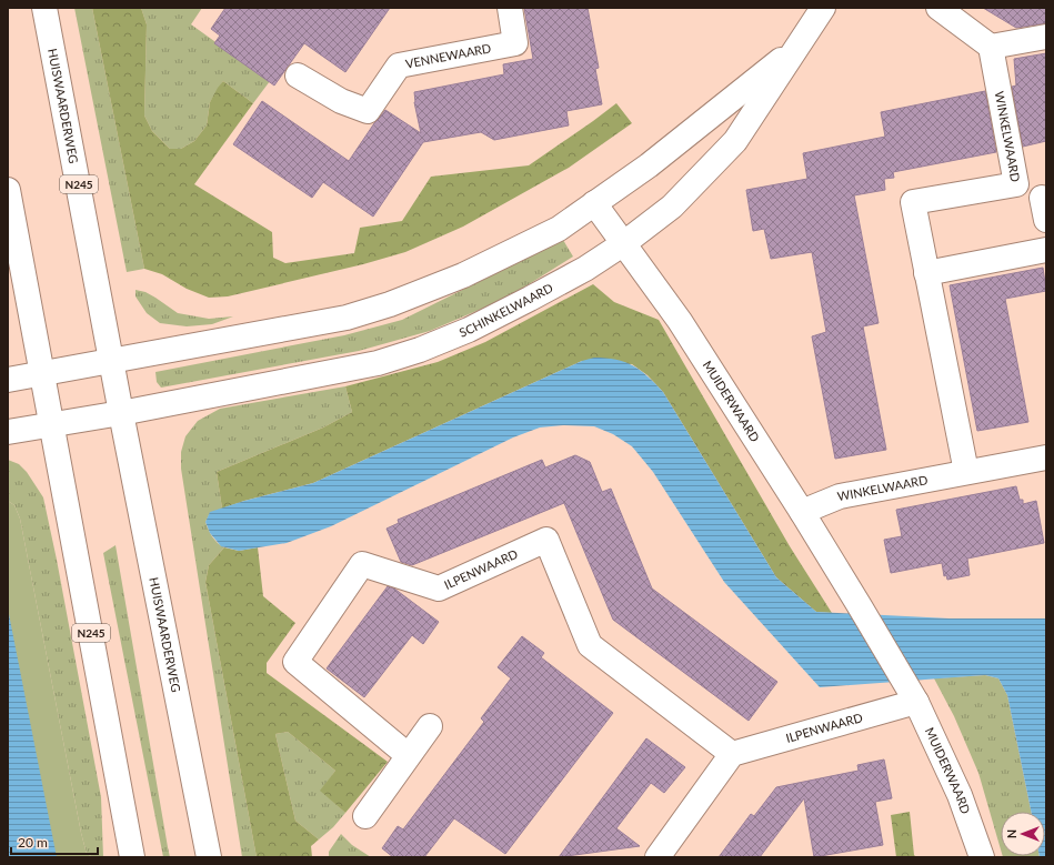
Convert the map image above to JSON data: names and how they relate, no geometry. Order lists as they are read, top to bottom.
{
  "streets": {
    "main road": [
      "VENNEWAARD",
      "HUISWAARDERWEG",
      "WINKELWAARD",
      "N245",
      "SCHINKELWAARD",
      "MUIDERWAARD",
      "ILPENWAARD"
    ]
  },
  "crossings": [
    ["HUISWAARDERWEG", "SCHINKELWAARD"],
    ["WINKELWAARD", "MUIDERWAARD"],
    ["SCHINKELWAARD", "MUIDERWAARD"],
    ["MUIDERWAARD", "ILPENWAARD"]
  ],
  "scale_bar": "20 m",
  "north": "left"
}
